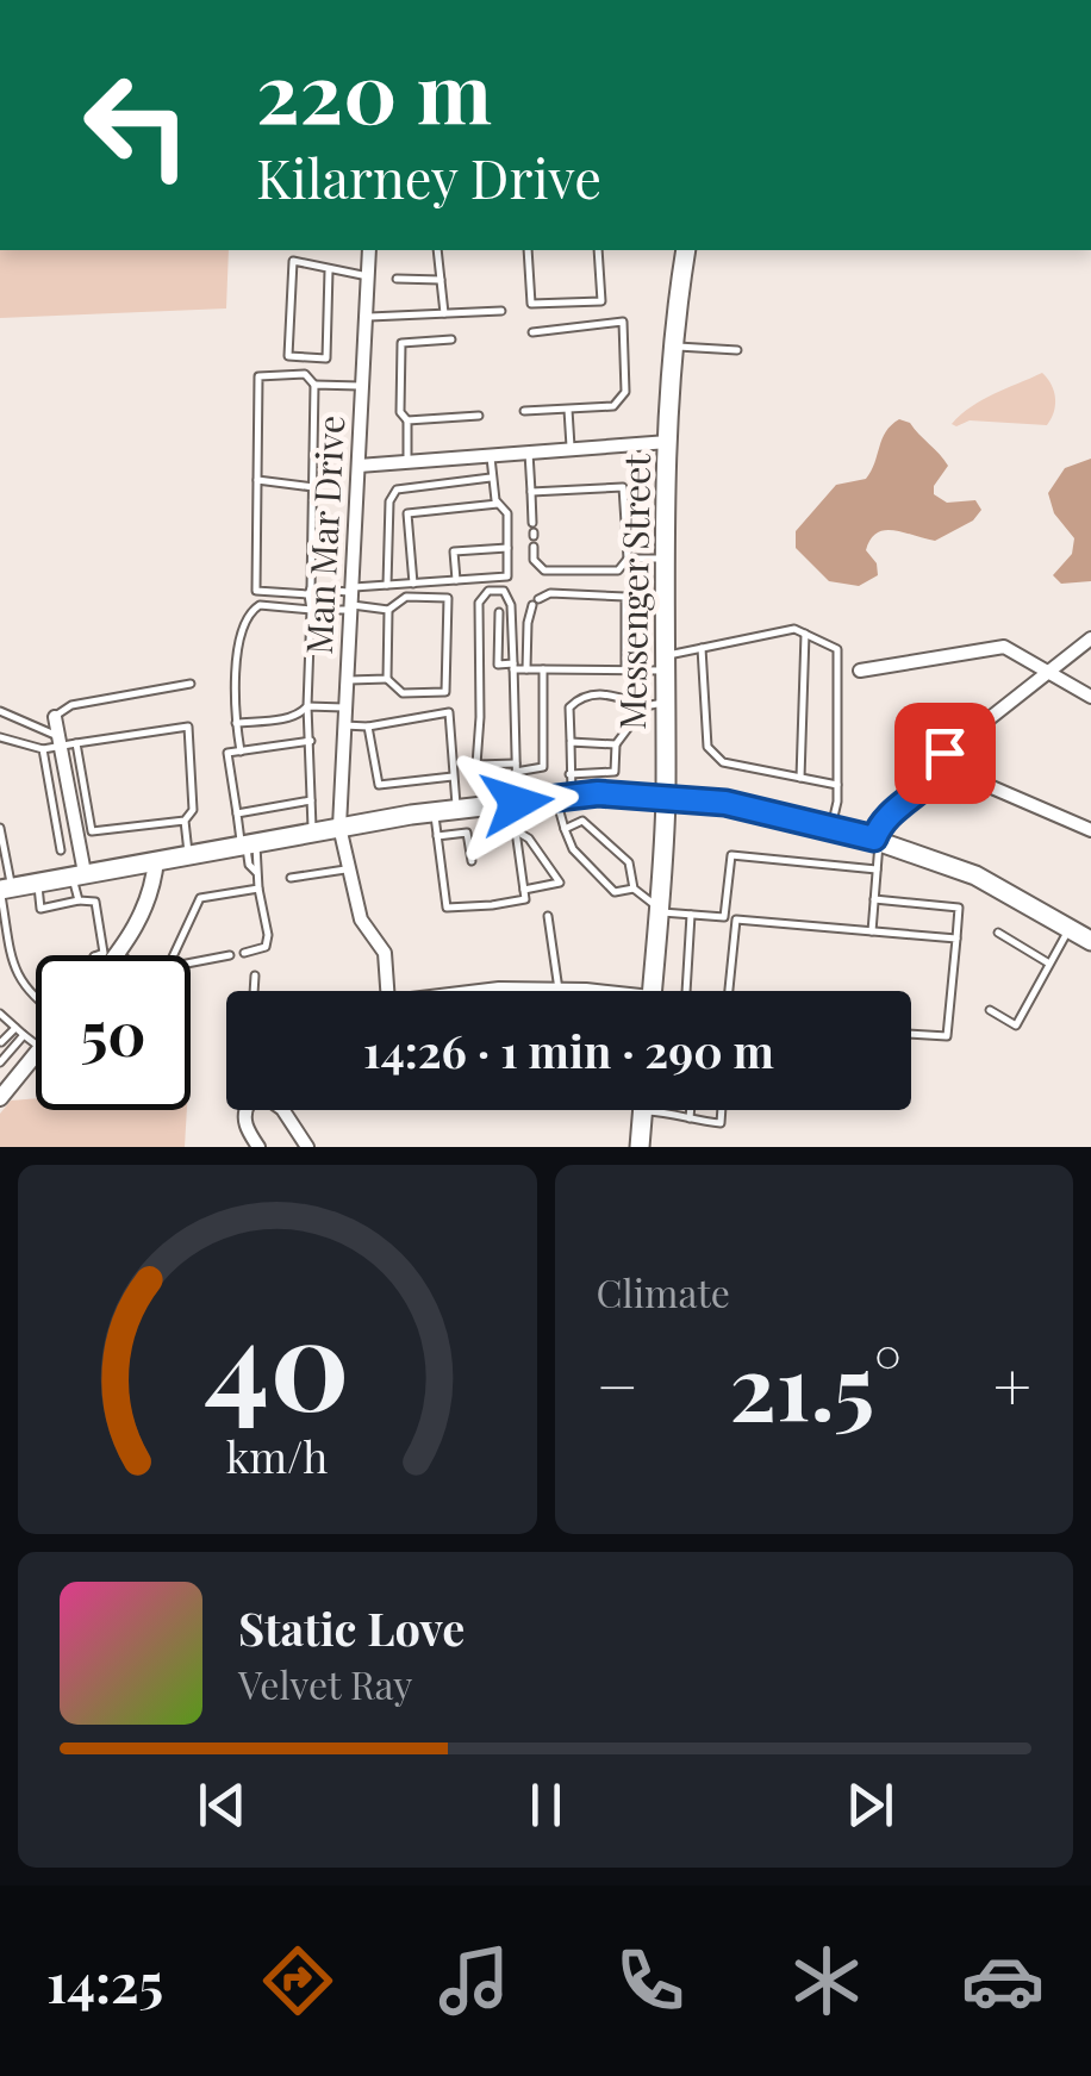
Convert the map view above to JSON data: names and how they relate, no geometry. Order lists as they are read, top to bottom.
{
  "streets": {
    "main road": ["Messenger Street"],
    "street": ["Man Mar Drive"]
  },
  "page": {
    "turn": ["220 m", "Kilarney Drive"],
    "limit": "50",
    "trip": "14:26 · 1 min · 290 m",
    "tile": "Climate",
    "heat": ["−", "21.5°", "+"],
    "song": ["Static Love", "Velvet Ray"],
    "tabs": "14:25",
    "gauge": ["40", "km/h"]
  }
}
